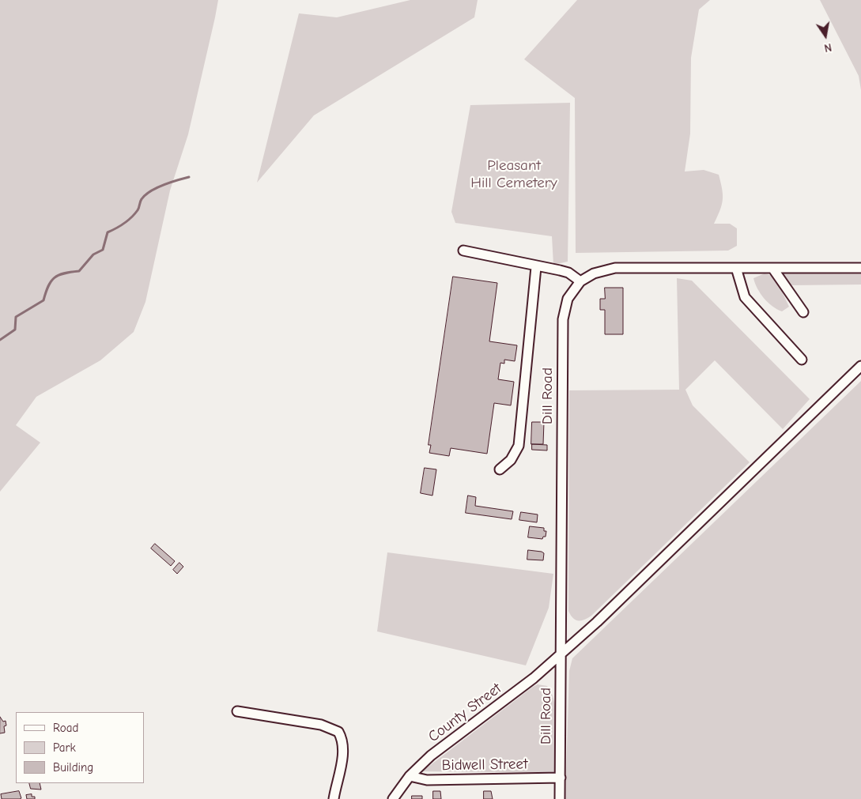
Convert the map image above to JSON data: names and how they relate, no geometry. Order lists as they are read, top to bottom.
{
  "streets": {
    "street": ["Dill Road", "County Street", "Bidwell Street"]
  },
  "crossings": [
    ["Dill Road", "County Street"],
    ["Dill Road", "Bidwell Street"],
    ["County Street", "Bidwell Street"]
  ],
  "parks": ["Pleasant Hill Cemetery"],
  "legend": ["Road", "Park", "Building"],
  "north": "bottom"
}
